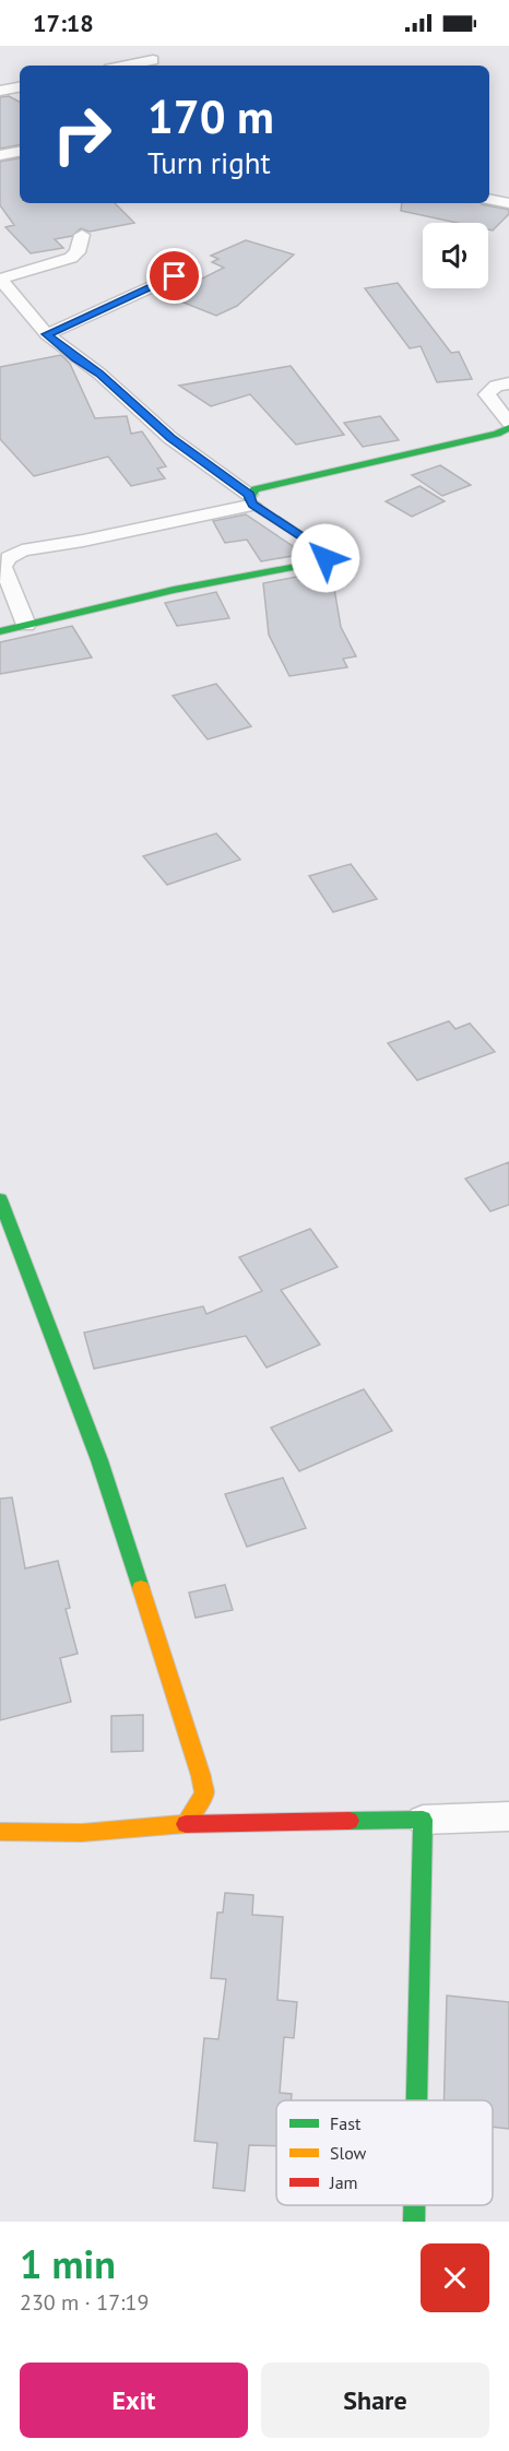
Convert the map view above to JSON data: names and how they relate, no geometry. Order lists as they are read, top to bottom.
{
  "legend": ["Fast", "Slow", "Jam"],
  "page": {
    "status": "17:18",
    "turn": ["170 m", "Turn right"],
    "heading": ["1 min", "230 m · 17:19"],
    "buttons": ["Exit", "Share"]
  }
}
